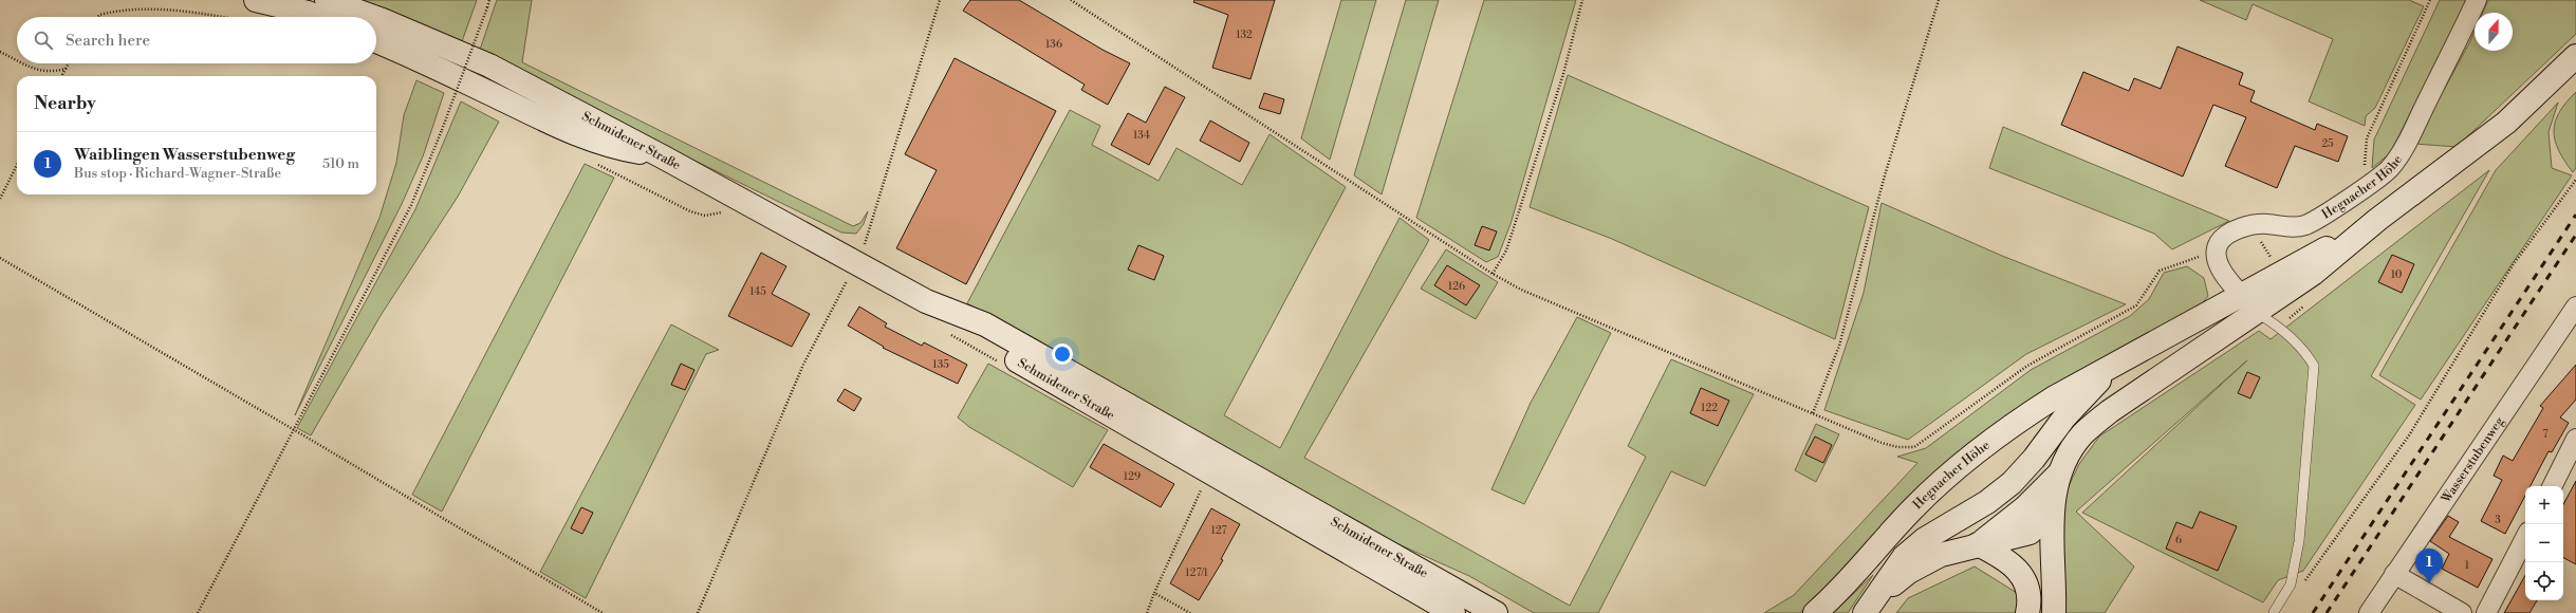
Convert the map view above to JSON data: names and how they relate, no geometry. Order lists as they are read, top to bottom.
{
  "streets": {
    "main road": ["Schmidener Straße", "Hegnacher Höhe"],
    "street": ["Wasserstubenweg"]
  },
  "house_numbers": [
    "132",
    "136",
    "134",
    "25",
    "10",
    "126",
    "145",
    "135",
    "122",
    "7",
    "129",
    "3",
    "127",
    "6",
    "1",
    "127/1"
  ],
  "north": "top",
  "page": {
    "search": "Search here",
    "heading": "Nearby",
    "list": [
      {
        "mark": "1",
        "name": "Waiblingen Wasserstubenweg",
        "note": "Bus stop · Richard-Wagner-Straße",
        "value": "510 m"
      }
    ],
    "map_buttons": ["+", "−"],
    "pins": "1"
  }
}
